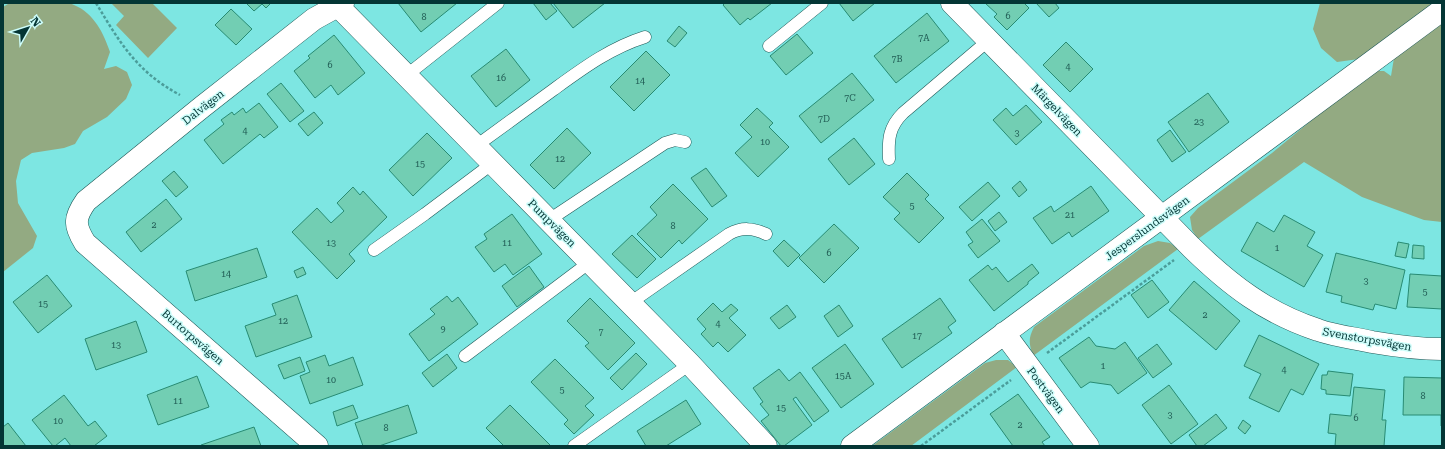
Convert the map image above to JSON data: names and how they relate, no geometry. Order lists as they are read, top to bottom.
{
  "streets": {
    "street": [
      "Dalvägen",
      "Märgelvägen",
      "Pumpvägen",
      "Jesperslundsvägen",
      "Burtorpsvägen",
      "Svenstorpsvägen",
      "Postvägen"
    ]
  },
  "crossings": [
    ["Dalvägen", "Pumpvägen"],
    ["Dalvägen", "Burtorpsvägen"],
    ["Märgelvägen", "Jesperslundsvägen"],
    ["Märgelvägen", "Svenstorpsvägen"],
    ["Jesperslundsvägen", "Svenstorpsvägen"],
    ["Jesperslundsvägen", "Postvägen"]
  ],
  "house_numbers": [
    "6",
    "8",
    "7A",
    "7B",
    "6",
    "4",
    "16",
    "14",
    "7C",
    "7D",
    "23",
    "4",
    "3",
    "10",
    "12",
    "15",
    "5",
    "21",
    "2",
    "8",
    "13",
    "11",
    "1",
    "6",
    "14",
    "3",
    "5",
    "15",
    "2",
    "12",
    "4",
    "9",
    "7",
    "17",
    "13",
    "1",
    "4",
    "15A",
    "10",
    "5",
    "8",
    "11",
    "15",
    "3",
    "6",
    "10",
    "2",
    "8"
  ],
  "north": "top right"
}
